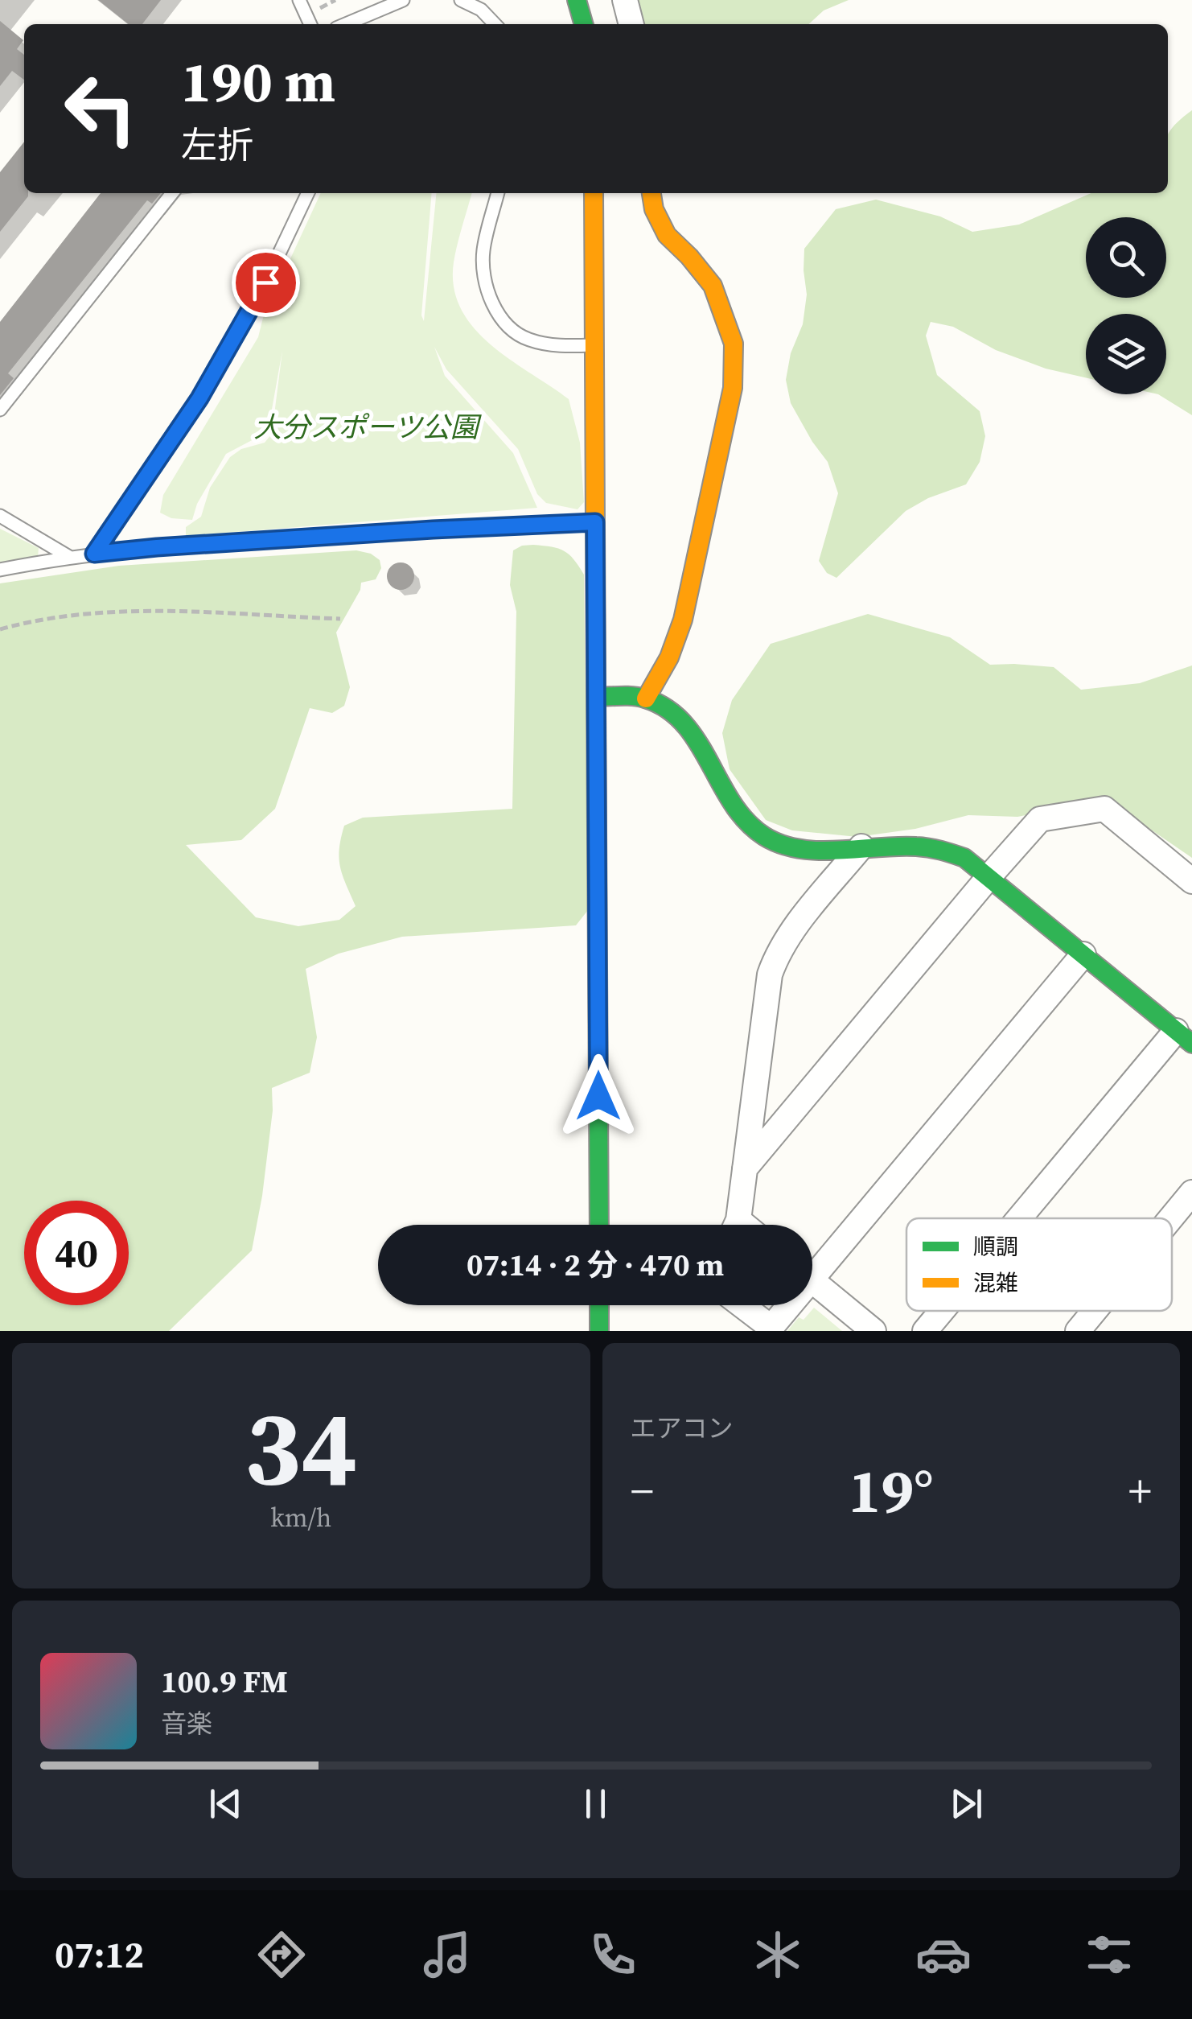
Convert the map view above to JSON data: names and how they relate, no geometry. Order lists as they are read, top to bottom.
{
  "parks": ["大分スポーツ公園"],
  "legend": ["順調", "混雑"],
  "page": {
    "turn": ["190 m", "左折"],
    "limit": "40",
    "trip": "07:14 · 2 分 · 470 m",
    "tile": [
      ["34", "km/h"],
      "エアコン"
    ],
    "heat": ["−", "19°", "+"],
    "song": ["100.9 FM", "音楽"],
    "tabs": "07:12"
  }
}
